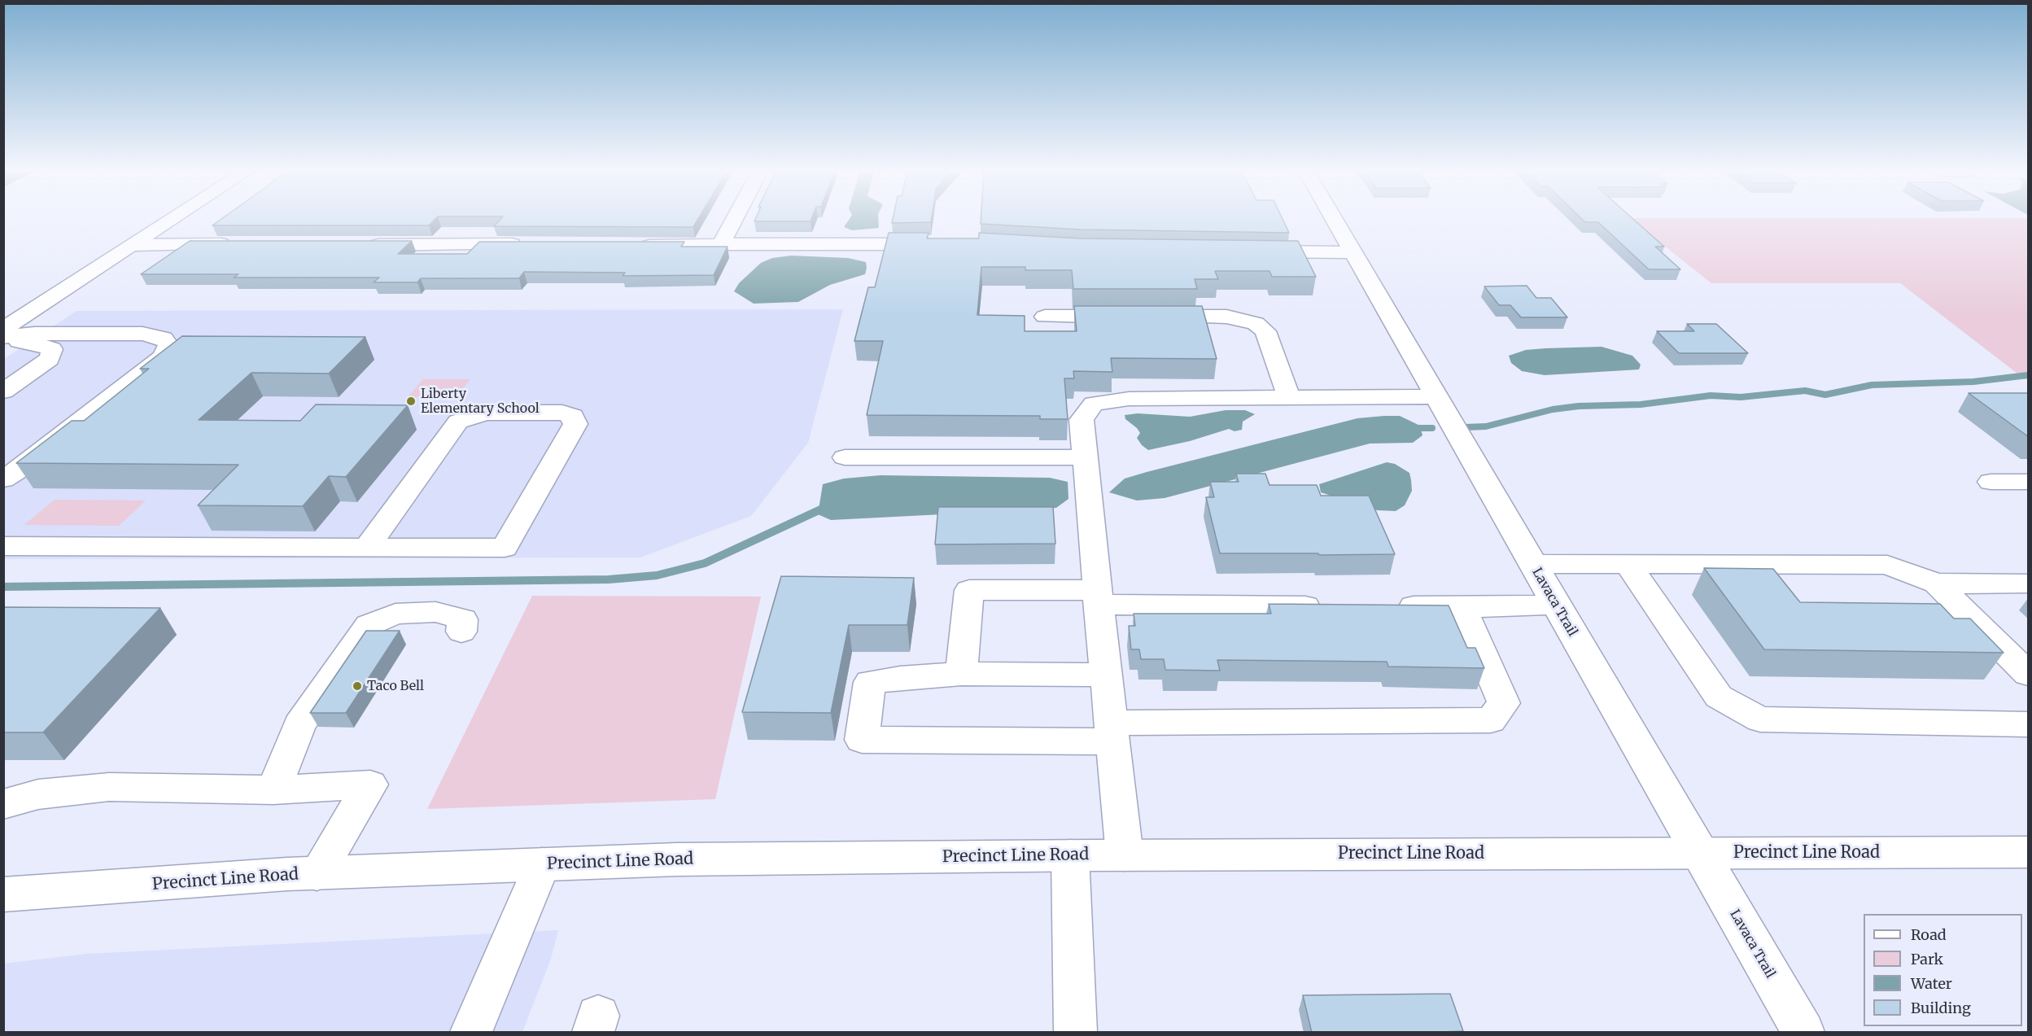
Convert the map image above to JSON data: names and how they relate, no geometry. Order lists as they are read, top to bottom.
{
  "streets": {
    "street": ["Lavaca Trail", "Precinct Line Road"]
  },
  "crossings": [
    ["Lavaca Trail", "Precinct Line Road"]
  ],
  "places": ["Liberty Elementary School", "Taco Bell"],
  "legend": [
    "Road",
    "Park",
    "Water",
    "Building"
  ]
}
